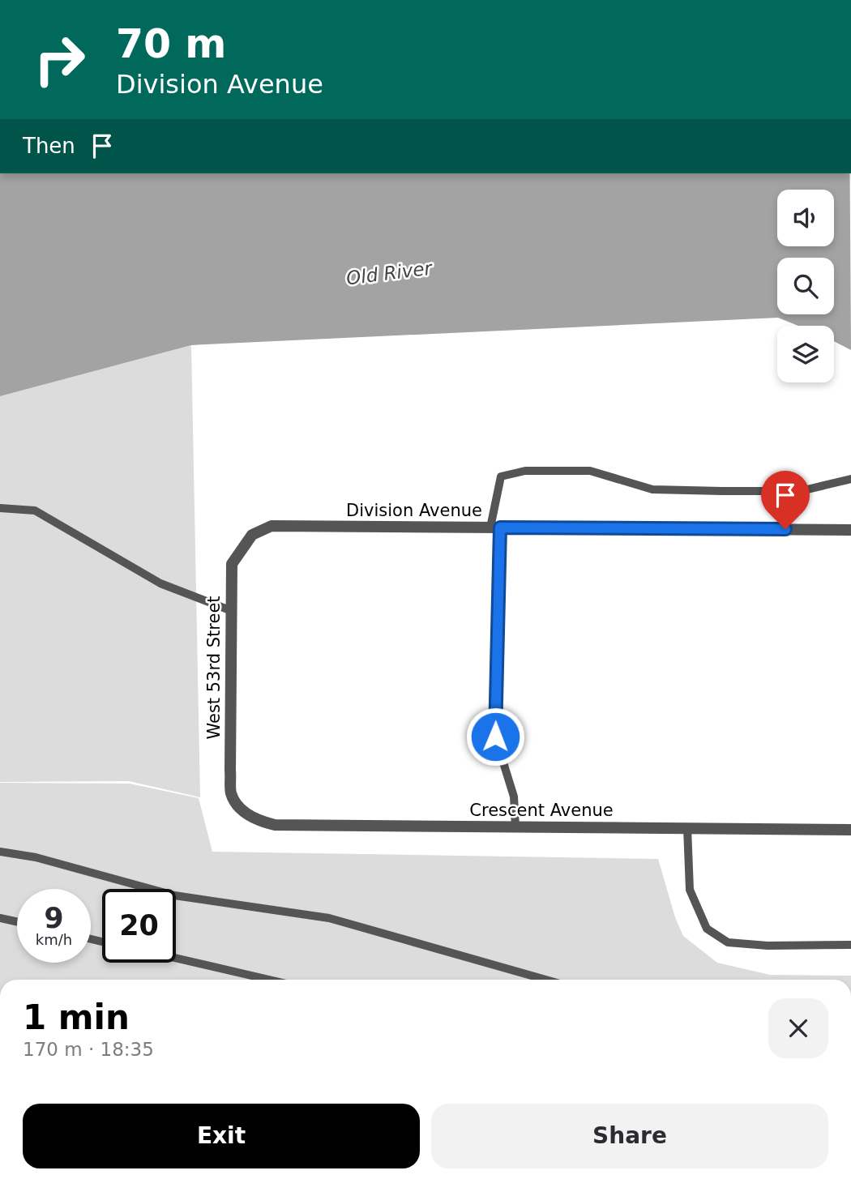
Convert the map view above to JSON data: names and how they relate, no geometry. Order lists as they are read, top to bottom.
{
  "streets": {
    "street": ["Division Avenue", "West 53rd Street", "Crescent Avenue"]
  },
  "crossings": [
    ["Division Avenue", "West 53rd Street"],
    ["West 53rd Street", "Crescent Avenue"]
  ],
  "water": ["Old River"],
  "page": {
    "turn": ["70 m", "Division Avenue"],
    "then": "Then",
    "speed": "9 km/h",
    "limit": "20",
    "heading": ["1 min", "170 m · 18:35"],
    "buttons": ["Exit", "Share"]
  }
}
